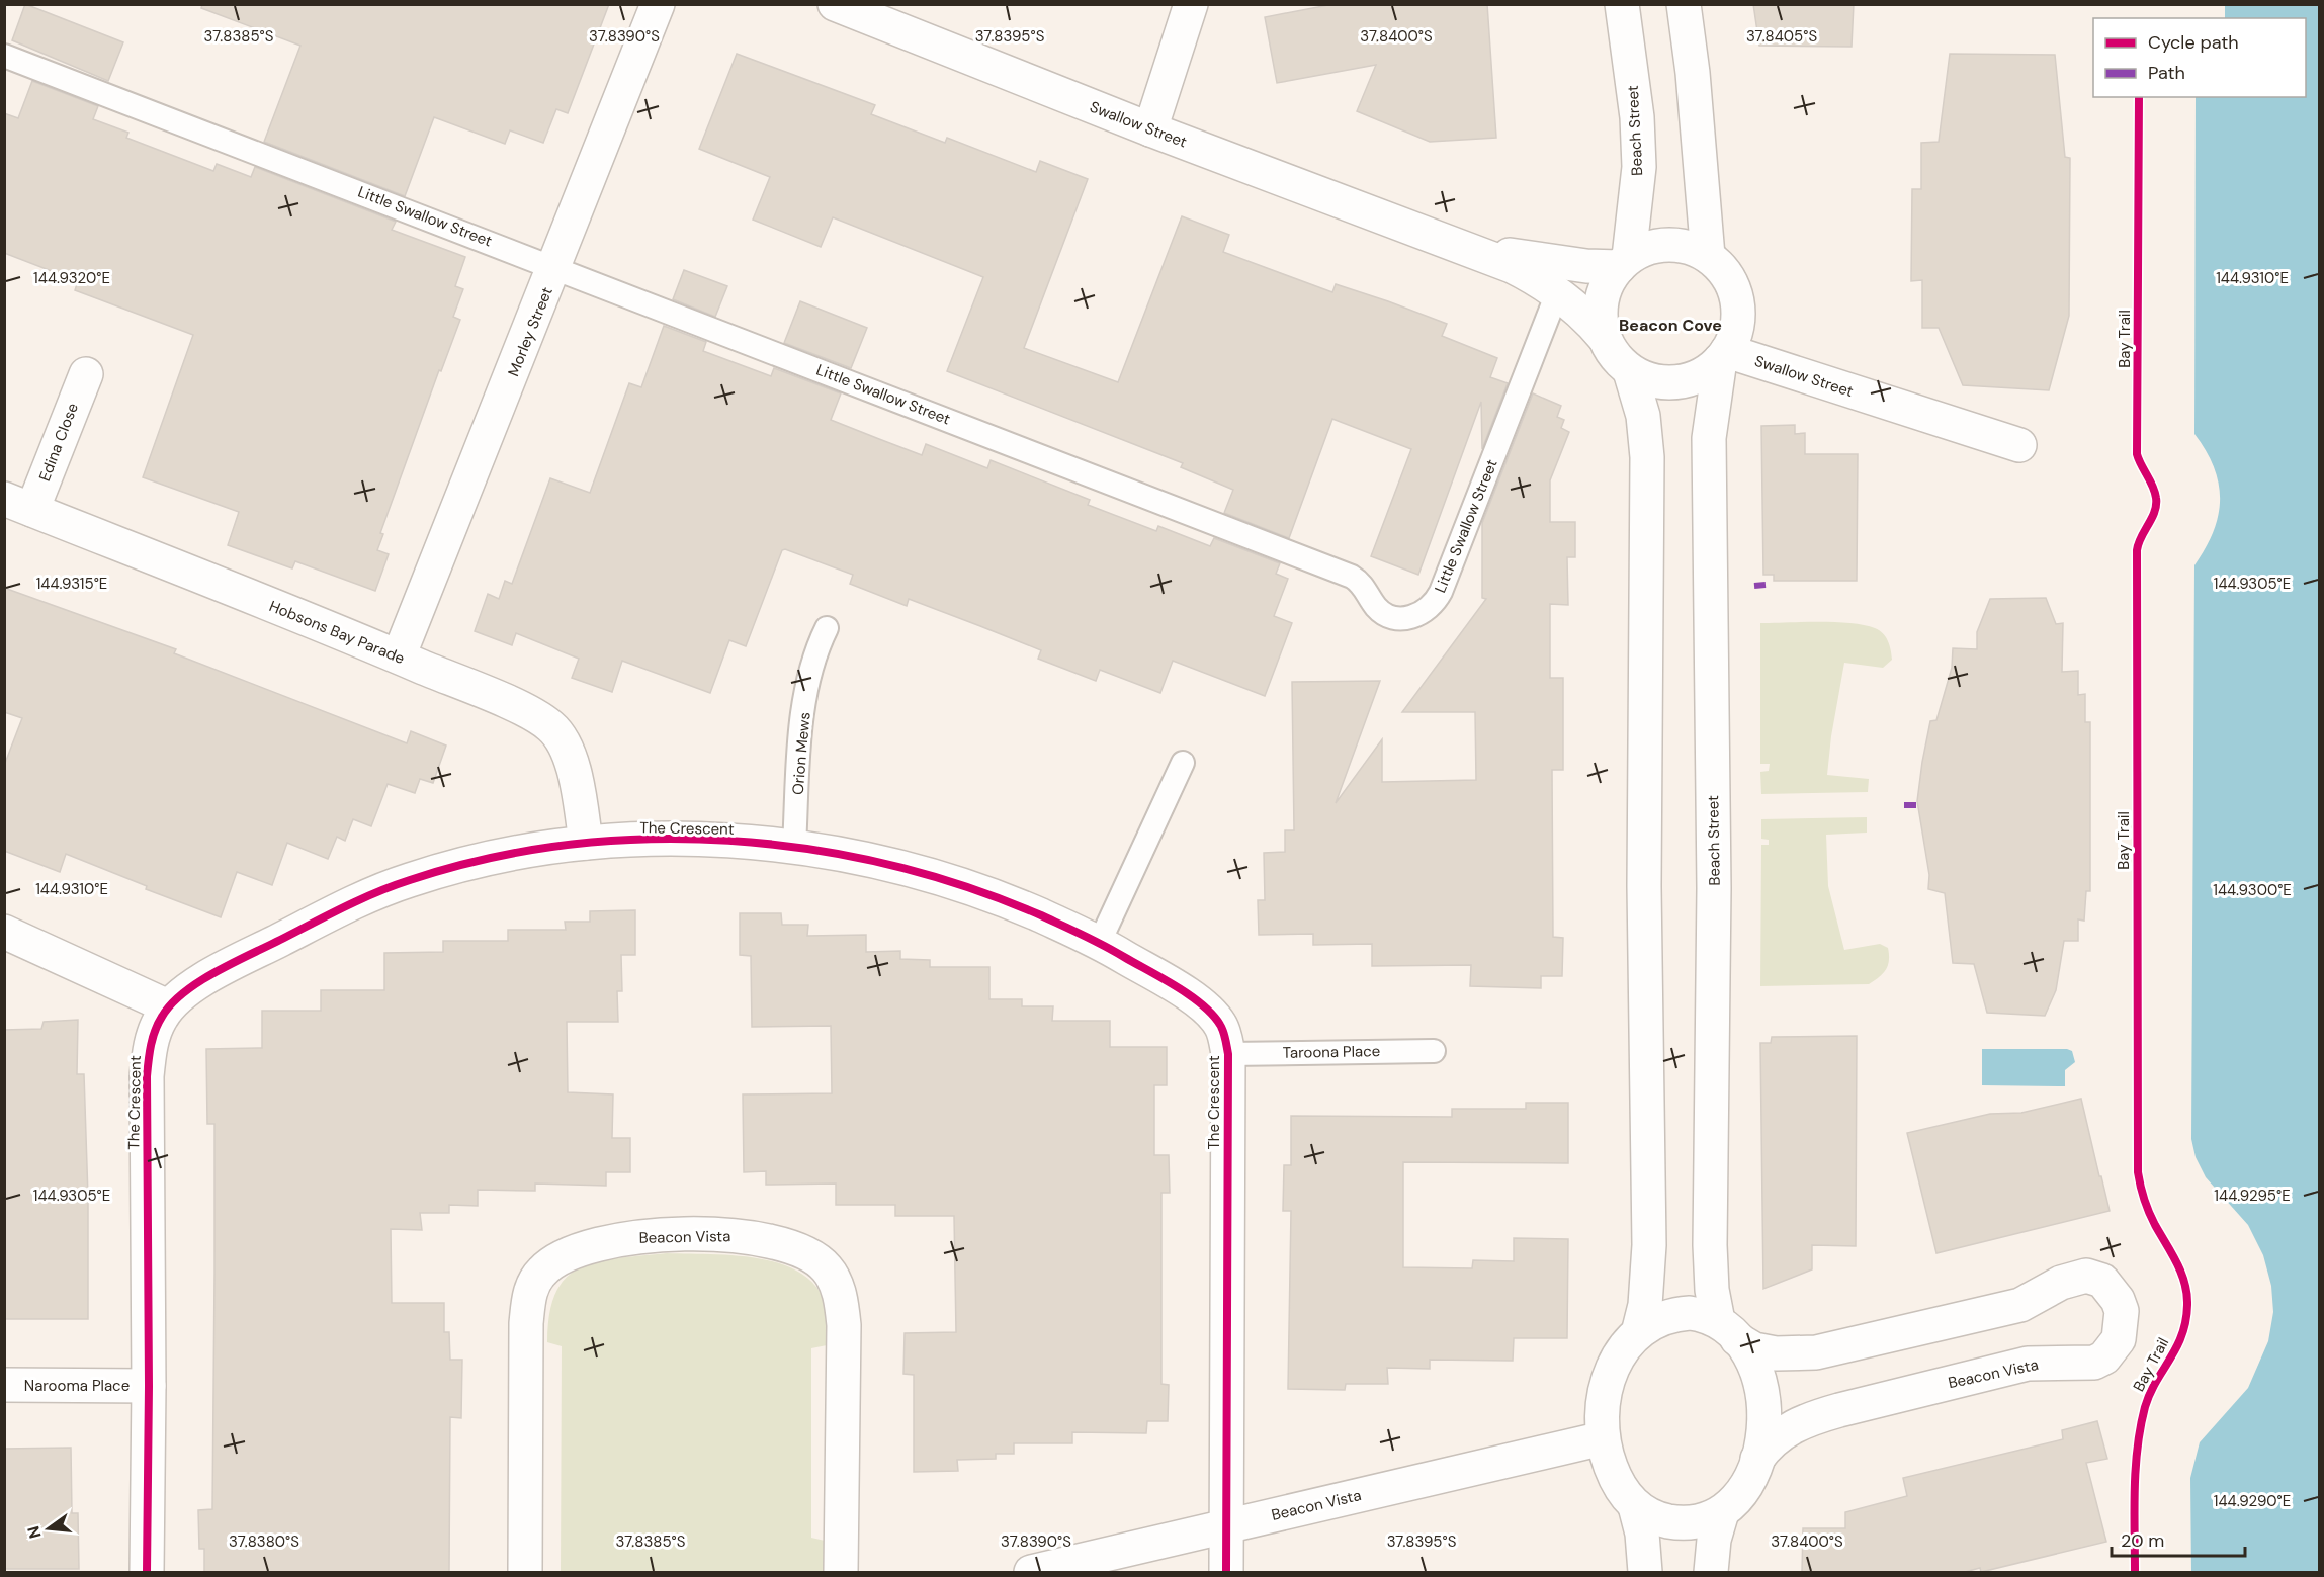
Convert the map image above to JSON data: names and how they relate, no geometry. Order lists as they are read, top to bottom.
{
  "streets": {
    "street": [
      "Swallow Street",
      "Beach Street",
      "Morley Street",
      "Edina CIose",
      "Hobsons Bay Parade",
      "The Crescent",
      "Beacon Vista",
      "Narooma Place"
    ],
    "lane": ["Little Swallow Street", "Orion Mews", "Taroona Place"],
    "cycle path": ["Bay Trail"]
  },
  "crossings": [
    ["Swallow Street", "Beach Street"],
    ["Swallow Street", "Little Swallow Street"],
    ["Beach Street", "Beacon Vista"],
    ["Little Swallow Street", "Morley Street"],
    ["Morley Street", "Hobsons Bay Parade"],
    ["Edina CIose", "Hobsons Bay Parade"],
    ["Hobsons Bay Parade", "The Crescent"],
    ["Orion Mews", "The Crescent"],
    ["The Crescent", "Taroona Place"],
    ["The Crescent", "Beacon Vista"],
    ["The Crescent", "Narooma Place"]
  ],
  "districts": ["Beacon Cove"],
  "legend": ["Cycle path", "Path"],
  "scale_bar": "20 m",
  "north": "left",
  "coordinates": [
    "37.8385°S",
    "37.8390°S",
    "37.8395°S",
    "37.8400°S",
    "37.8405°S",
    "144.9320°E",
    "144.9310°E",
    "144.9315°E",
    "144.9305°E",
    "144.9300°E",
    "144.9295°E",
    "144.9290°E",
    "37.8380°S"
  ]
}
